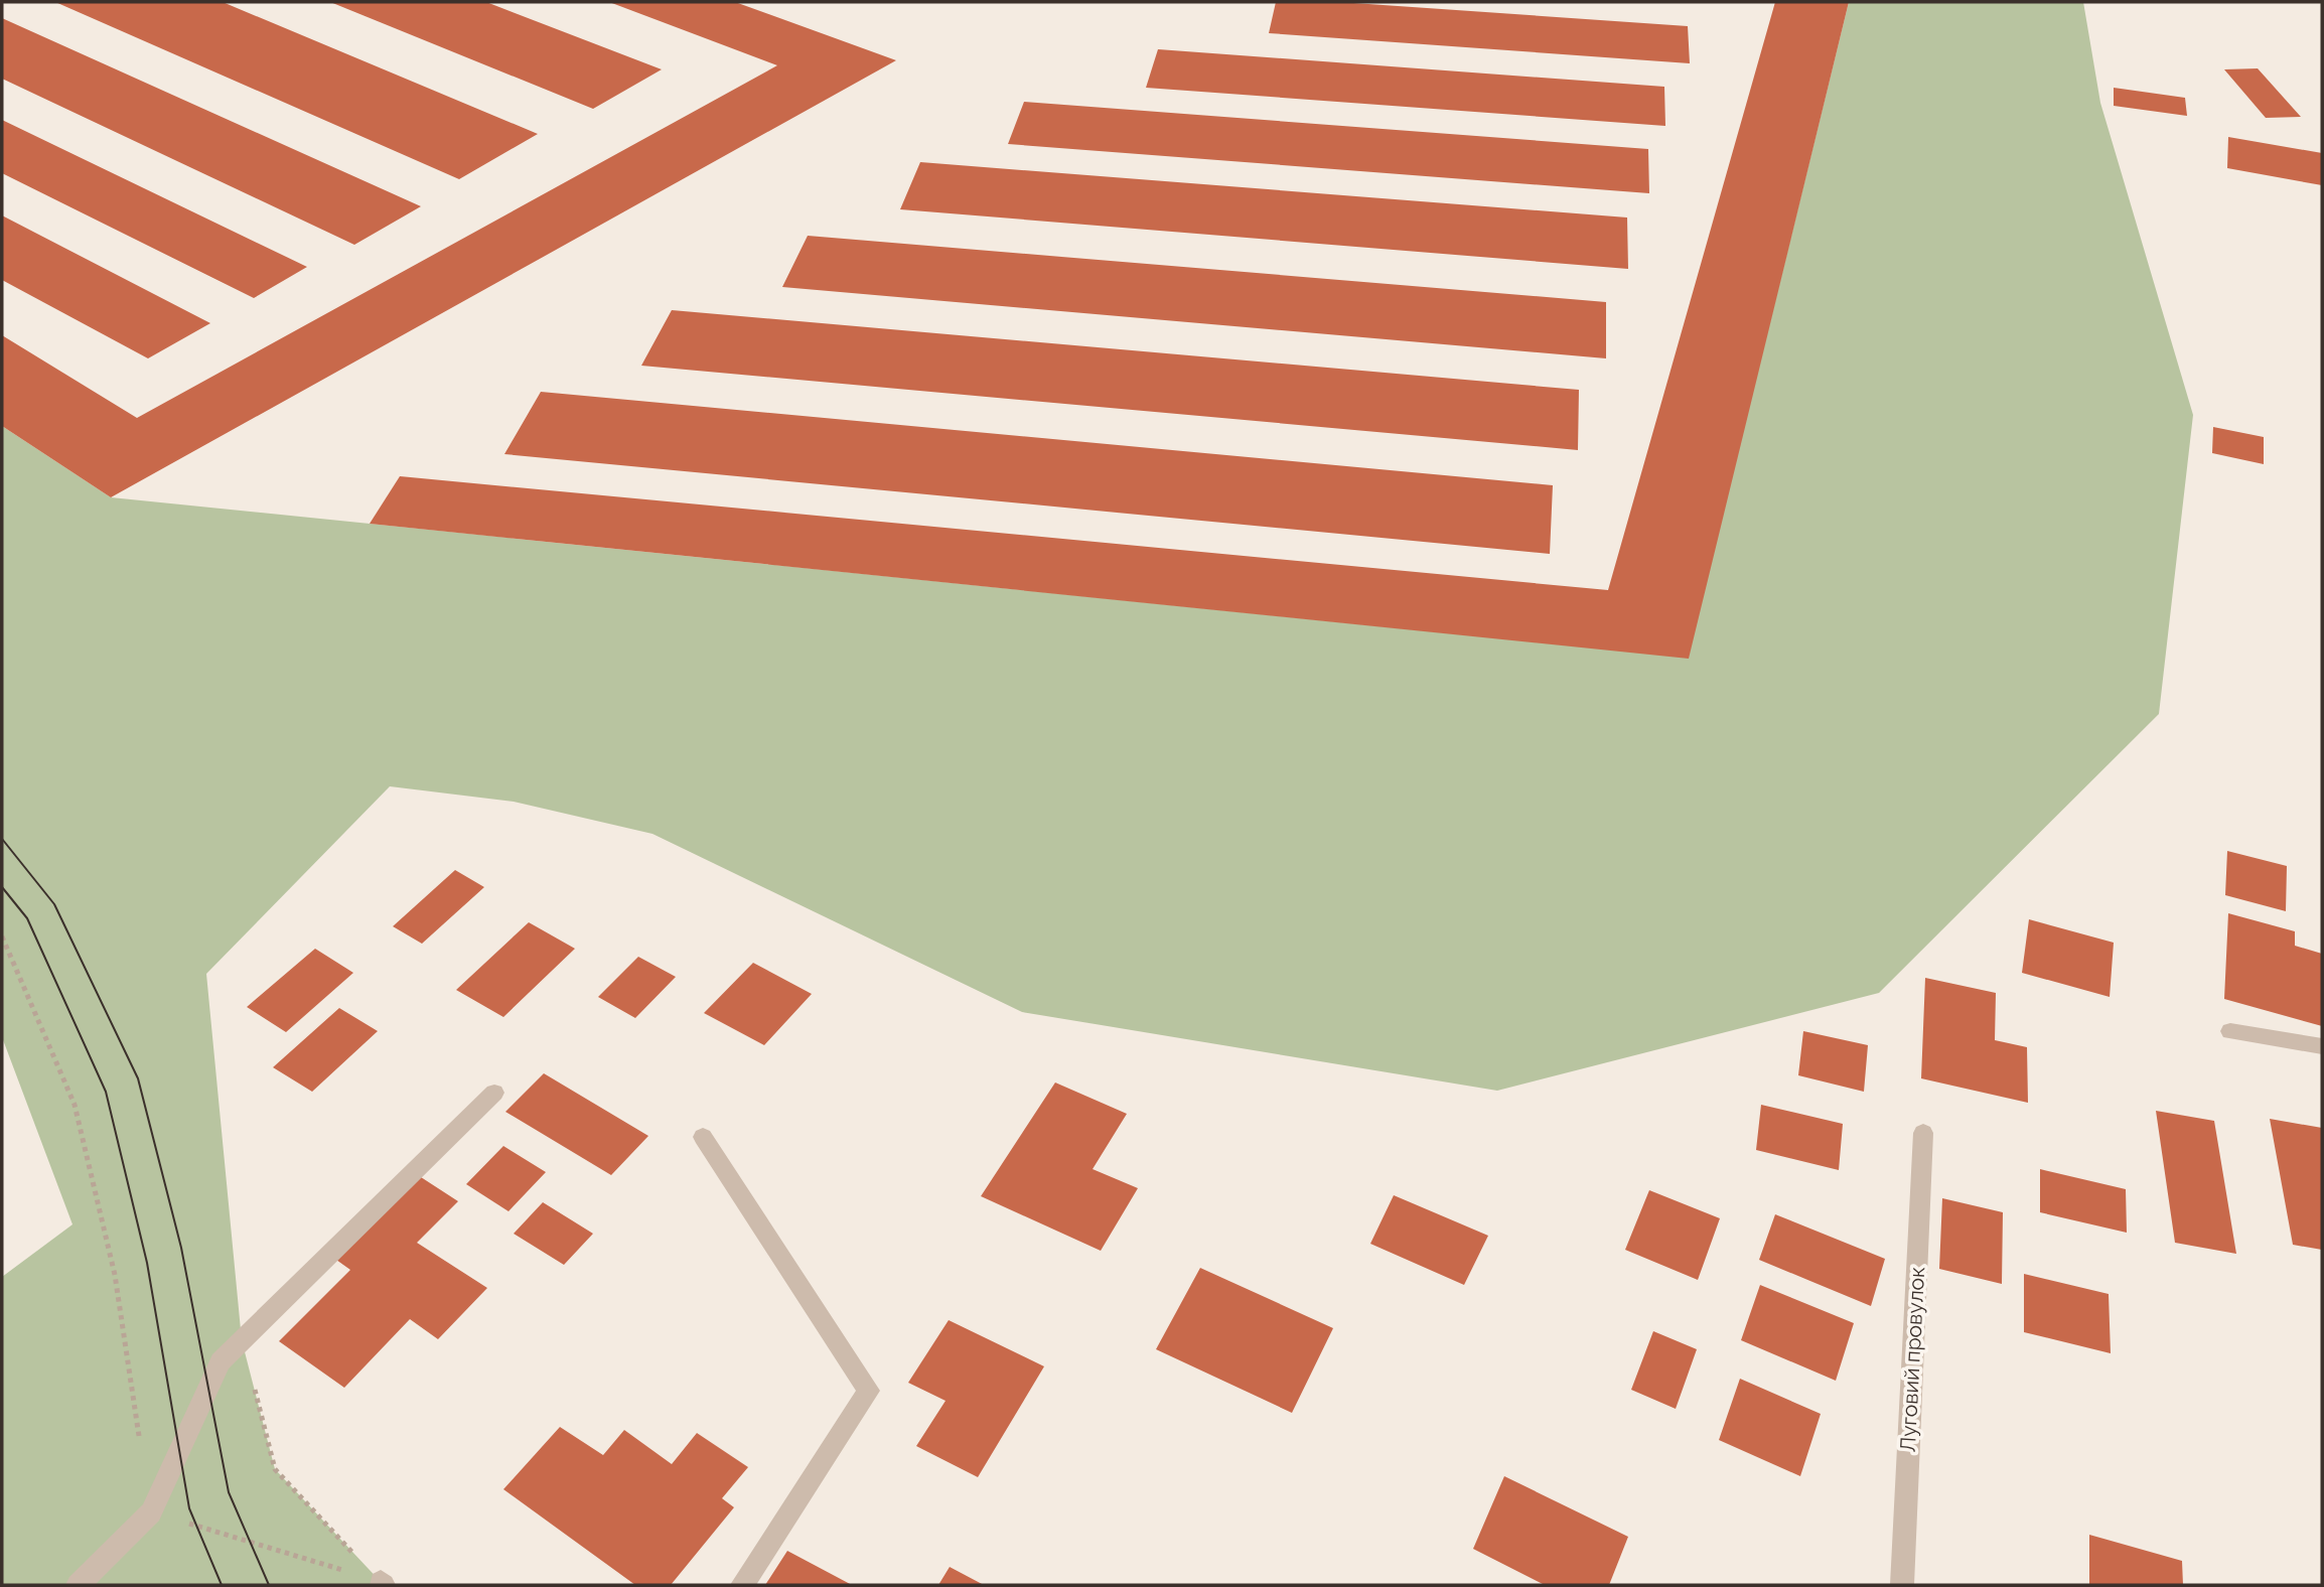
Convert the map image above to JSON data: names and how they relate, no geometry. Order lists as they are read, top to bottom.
{
  "streets": {
    "street": ["Луговий провулок"]
  }
}
